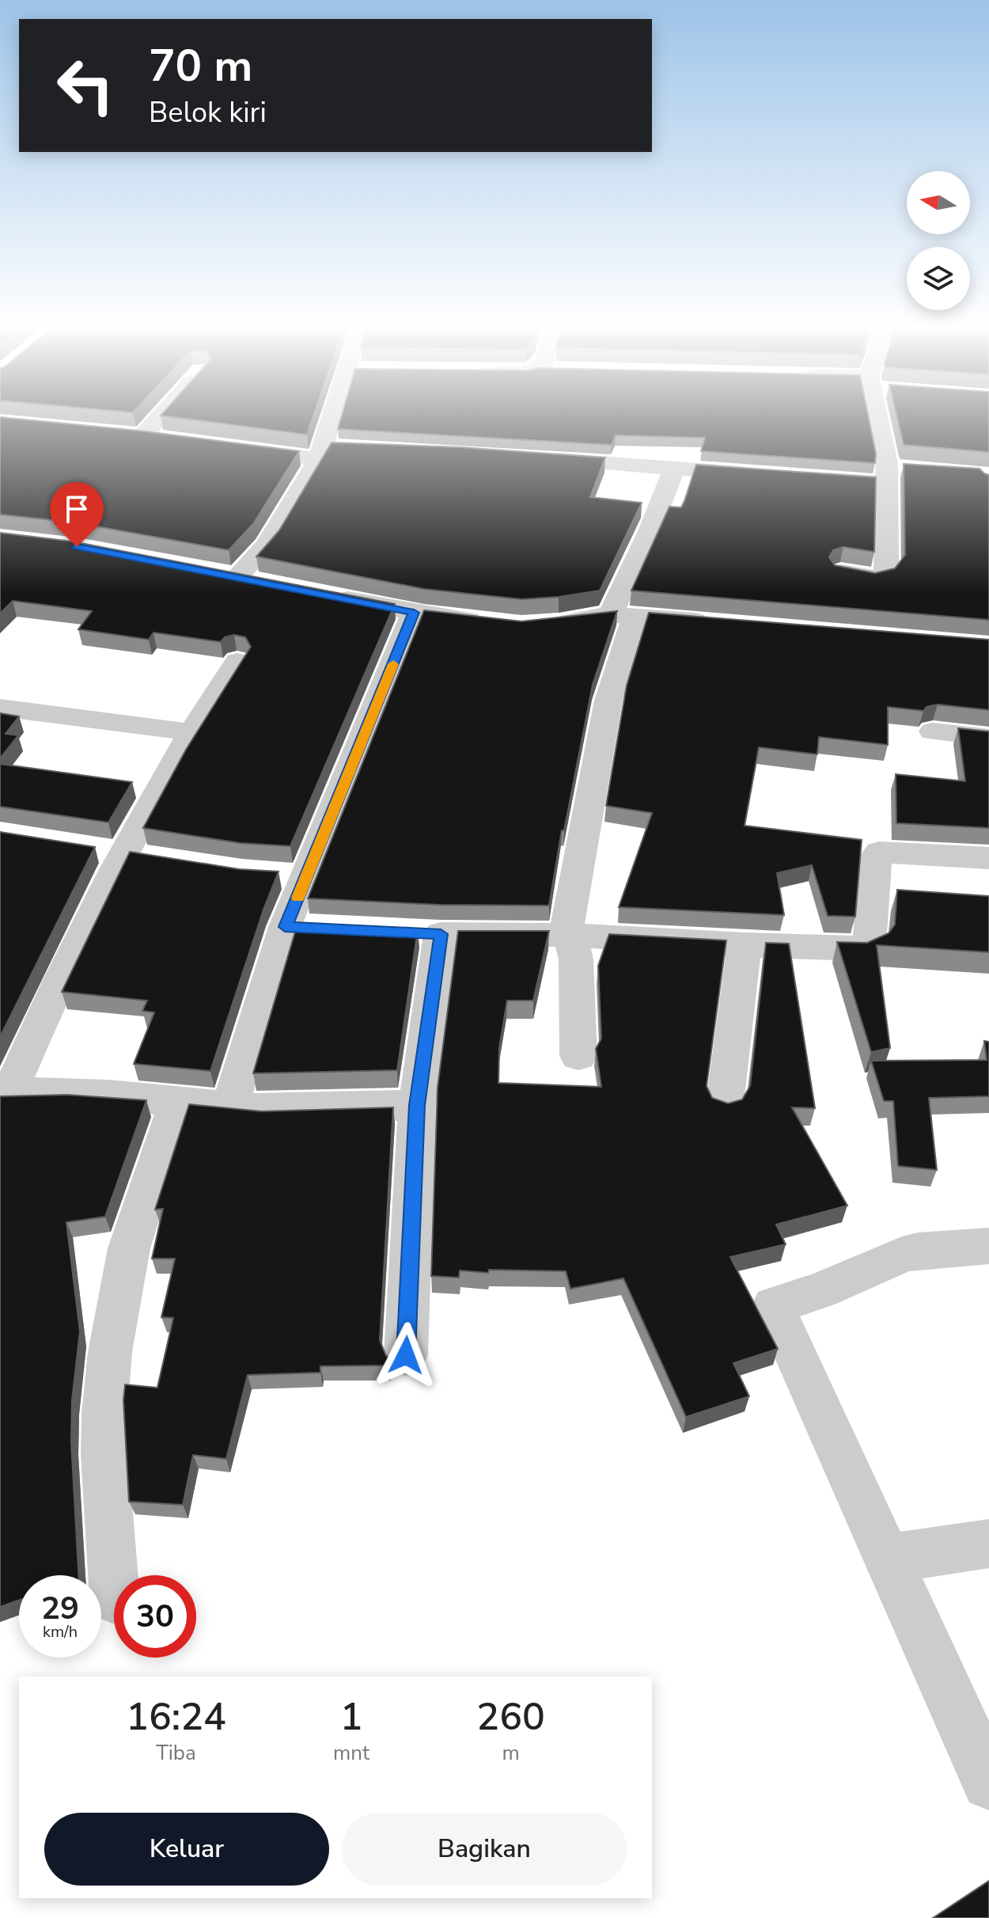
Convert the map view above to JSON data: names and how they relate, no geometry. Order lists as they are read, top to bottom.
{
  "north": "left",
  "page": {
    "turn": ["70 m", "Belok kiri"],
    "speed": "29 km/h",
    "limit": "30",
    "eta": [
      "16:24",
      "Tiba",
      "1",
      "mnt",
      "260",
      "m"
    ],
    "buttons": ["Keluar", "Bagikan"]
  }
}
